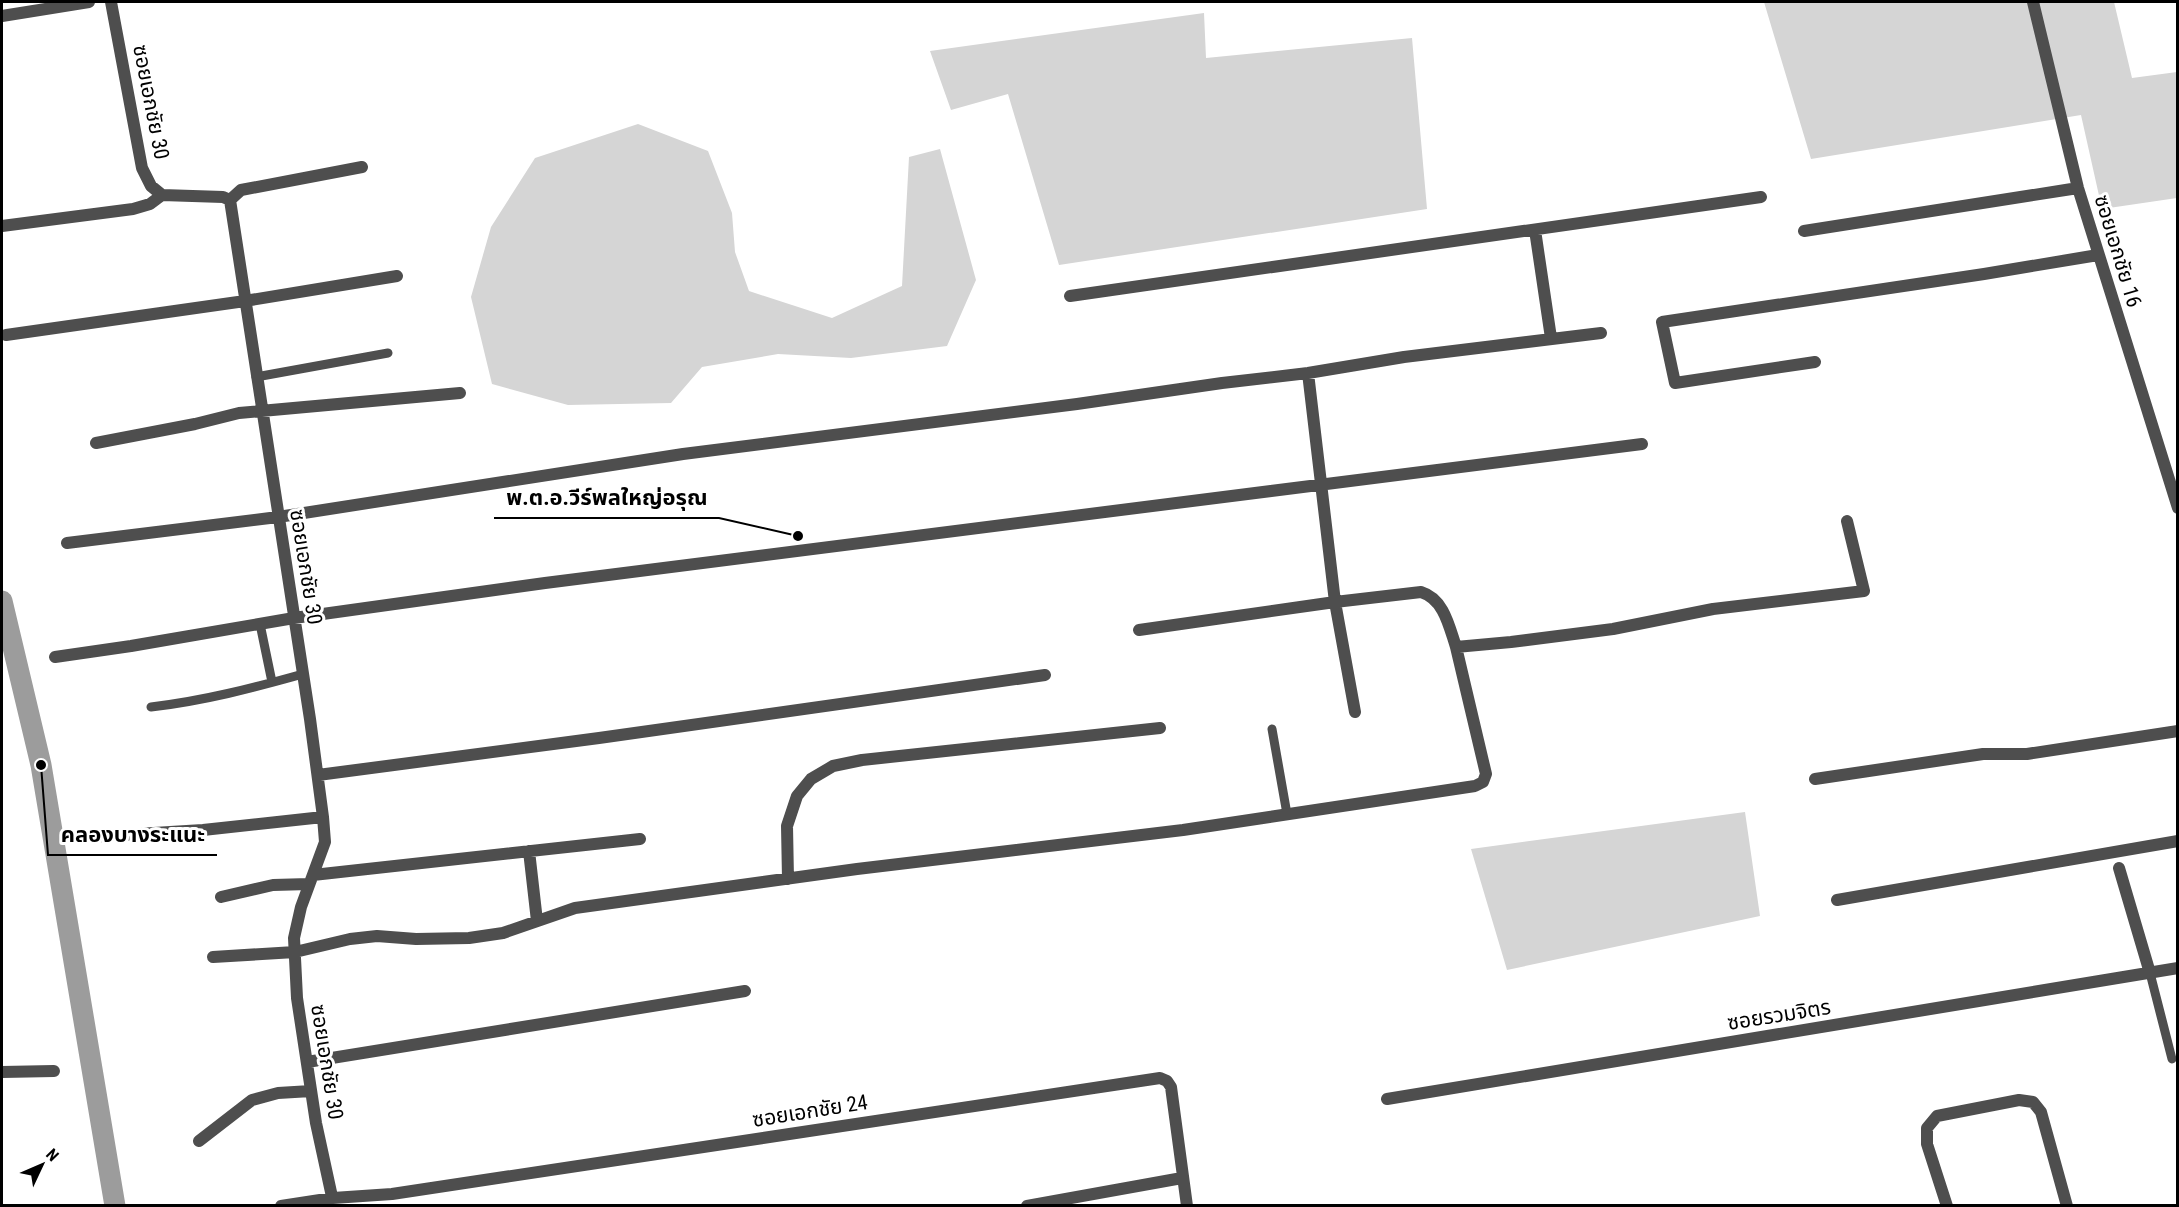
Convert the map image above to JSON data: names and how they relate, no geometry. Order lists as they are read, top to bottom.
{
  "streets": {
    "street": [
      "ซอยเอกชัย 30",
      "ซอยเอกชัย 16",
      "ซอยรวมจิตร",
      "ซอยเอกชัย 24"
    ]
  },
  "crossings": [
    ["ซอยเอกชัย 30", "ซอยเอกชัย 24"]
  ],
  "places": ["พ.ต.อ.วีร์พลใหญ่อรุณ", "คลองบางระแนะ"],
  "north": "top right"
}
